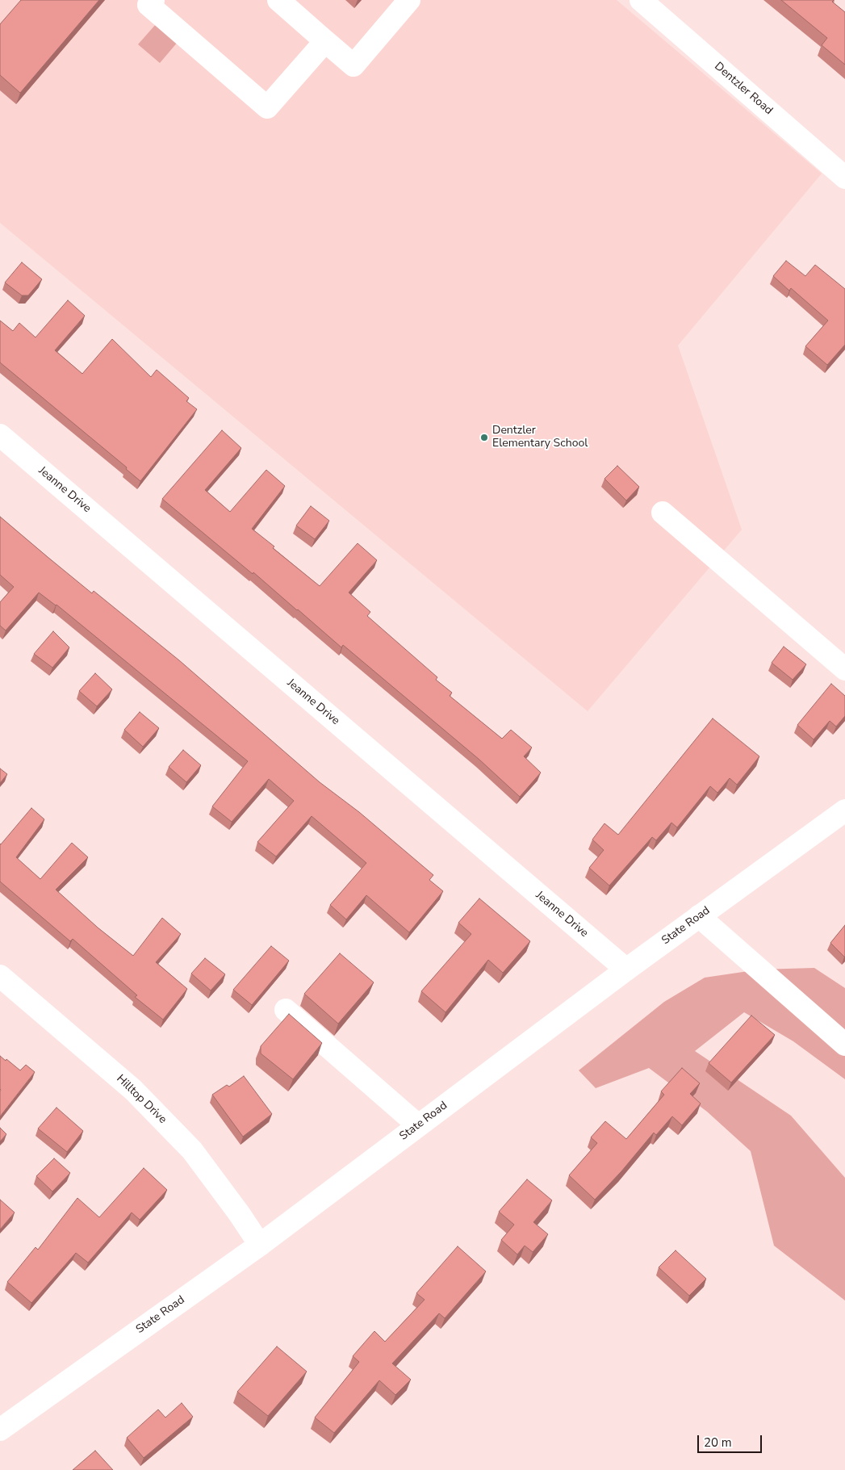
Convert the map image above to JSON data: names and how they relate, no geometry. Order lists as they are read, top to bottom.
{
  "streets": {
    "street": [
      "Dentzler Road",
      "Jeanne Drive",
      "State Road",
      "Hilltop Drive"
    ]
  },
  "crossings": [
    ["Jeanne Drive", "State Road"],
    ["State Road", "Hilltop Drive"]
  ],
  "places": ["Dentzler Elementary School"],
  "scale_bar": "20 m"
}
